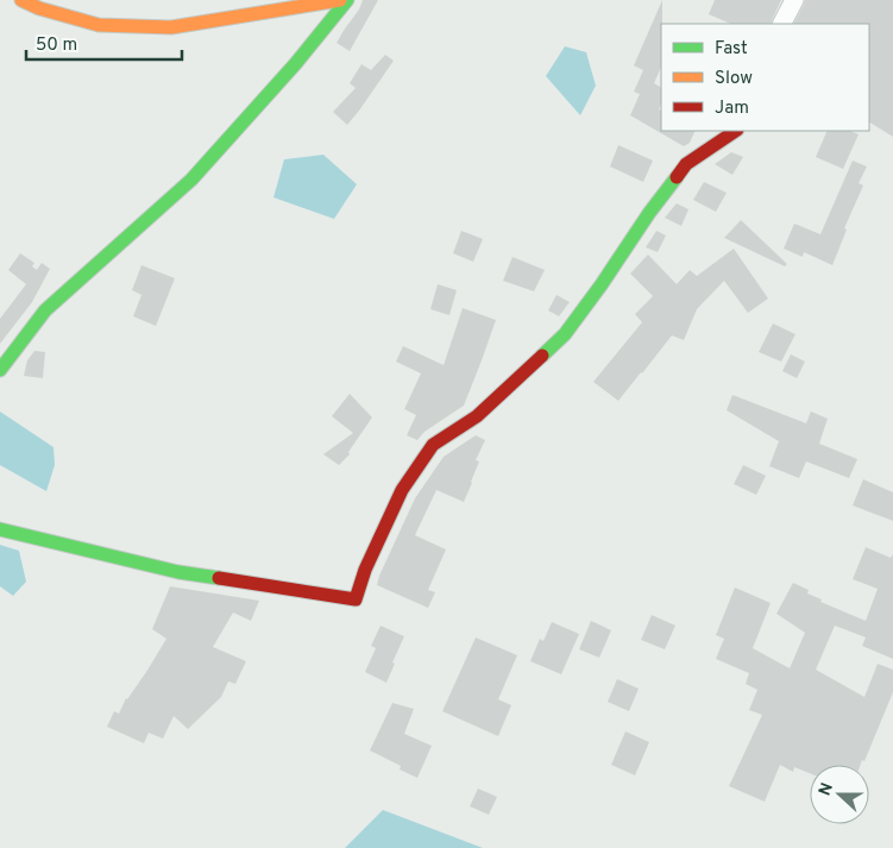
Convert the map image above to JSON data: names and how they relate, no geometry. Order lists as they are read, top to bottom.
{
  "legend": ["Fast", "Slow", "Jam"],
  "scale_bar": "50 m",
  "north": "left"
}
